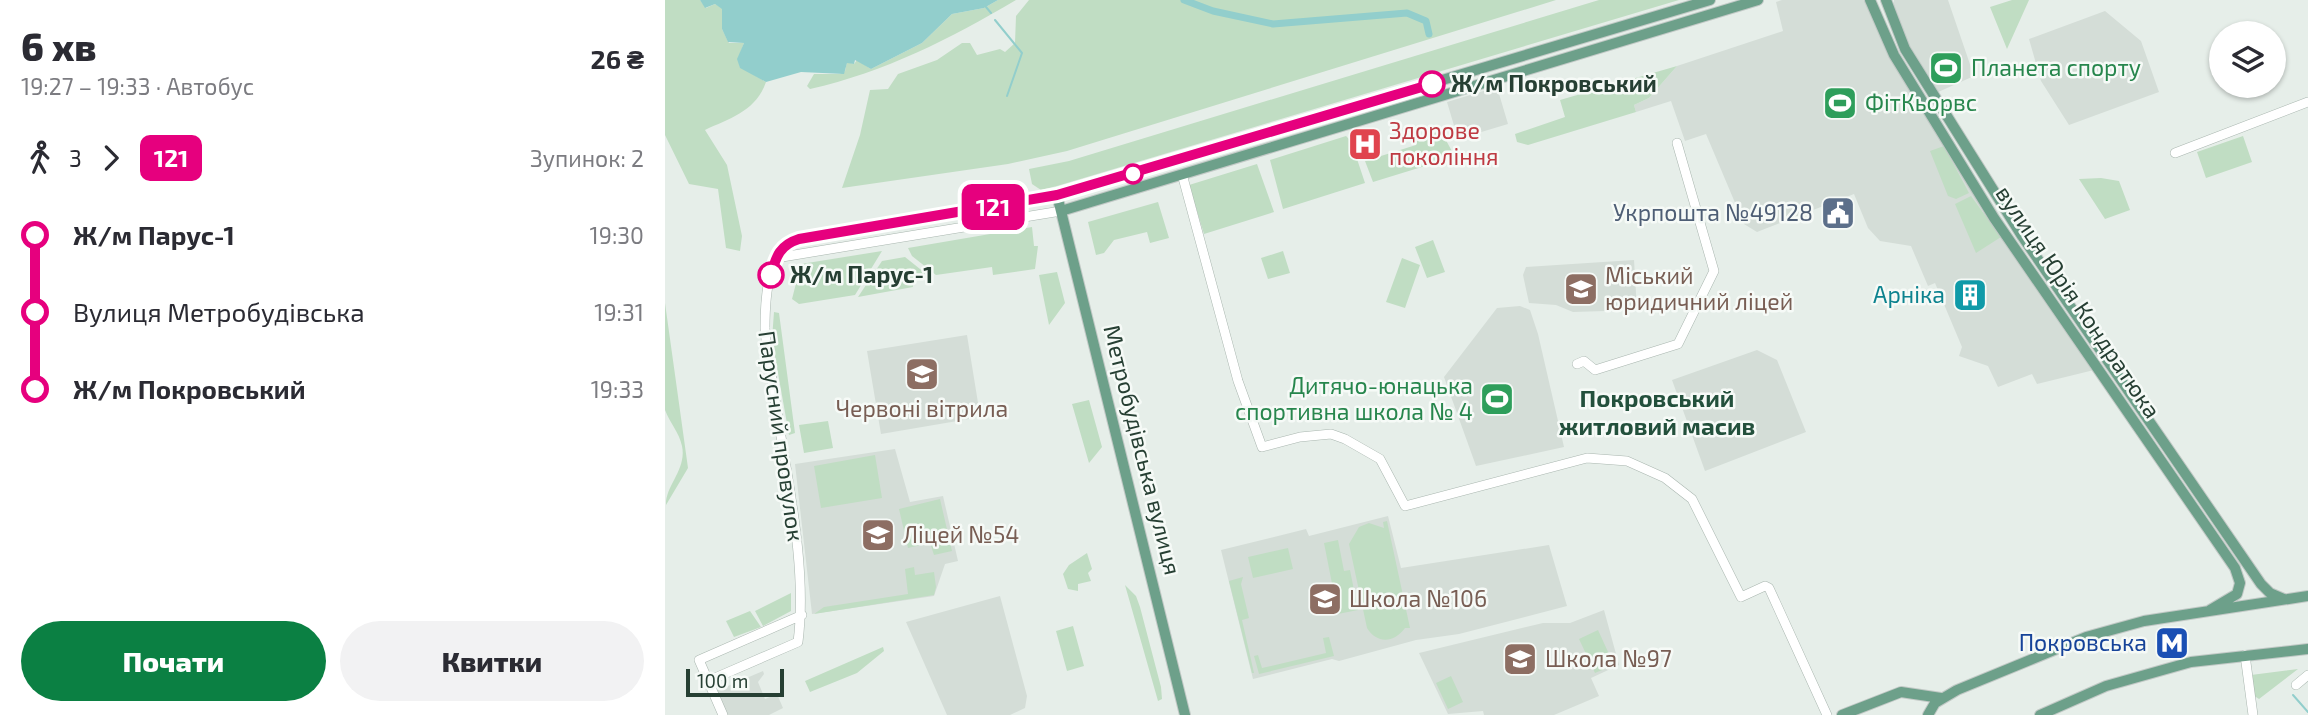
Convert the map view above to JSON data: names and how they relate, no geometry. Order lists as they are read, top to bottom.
{
  "streets": {
    "main road": ["вулиця Юрія Кондратюка", "Метробудівська вулиця"],
    "street": ["Парусний провулок"]
  },
  "districts": ["Покровський житловий масив"],
  "places": {
    "sports": ["Планета спорту", "ФiтКьорвс", "Дитячо-юнацька спортивна школа № 4"],
    "other": ["Ж/м Покровський", "Ж/м Парус-1"],
    "hospital": ["Здорове покоління"],
    "public building": ["Укрпошта №49128"],
    "school or university": [
      "Міський юридичний ліцей",
      "Червоні вітрила",
      "Ліцей №54",
      "Школа №106",
      "Школа №97"
    ],
    "building": ["Арніка"],
    "metro station": ["Покровська"]
  },
  "lines": ["bus line 121"],
  "scale_bar": "100 m",
  "page": {
    "heading": ["6 хв", "19:27 – 19:33 · Автобус", "26 ₴"],
    "on_map": "121",
    "legs": ["3", "121", "Зупинок: 2"],
    "list": [
      {
        "name": "Ж/м Парус-1",
        "value": "19:30"
      },
      {
        "name": "Вулиця Метробудівська",
        "value": "19:31"
      },
      {
        "name": "Ж/м Покровський",
        "value": "19:33"
      }
    ],
    "buttons": ["Почати", "Квитки"],
    "scale": "100 m"
  }
}
